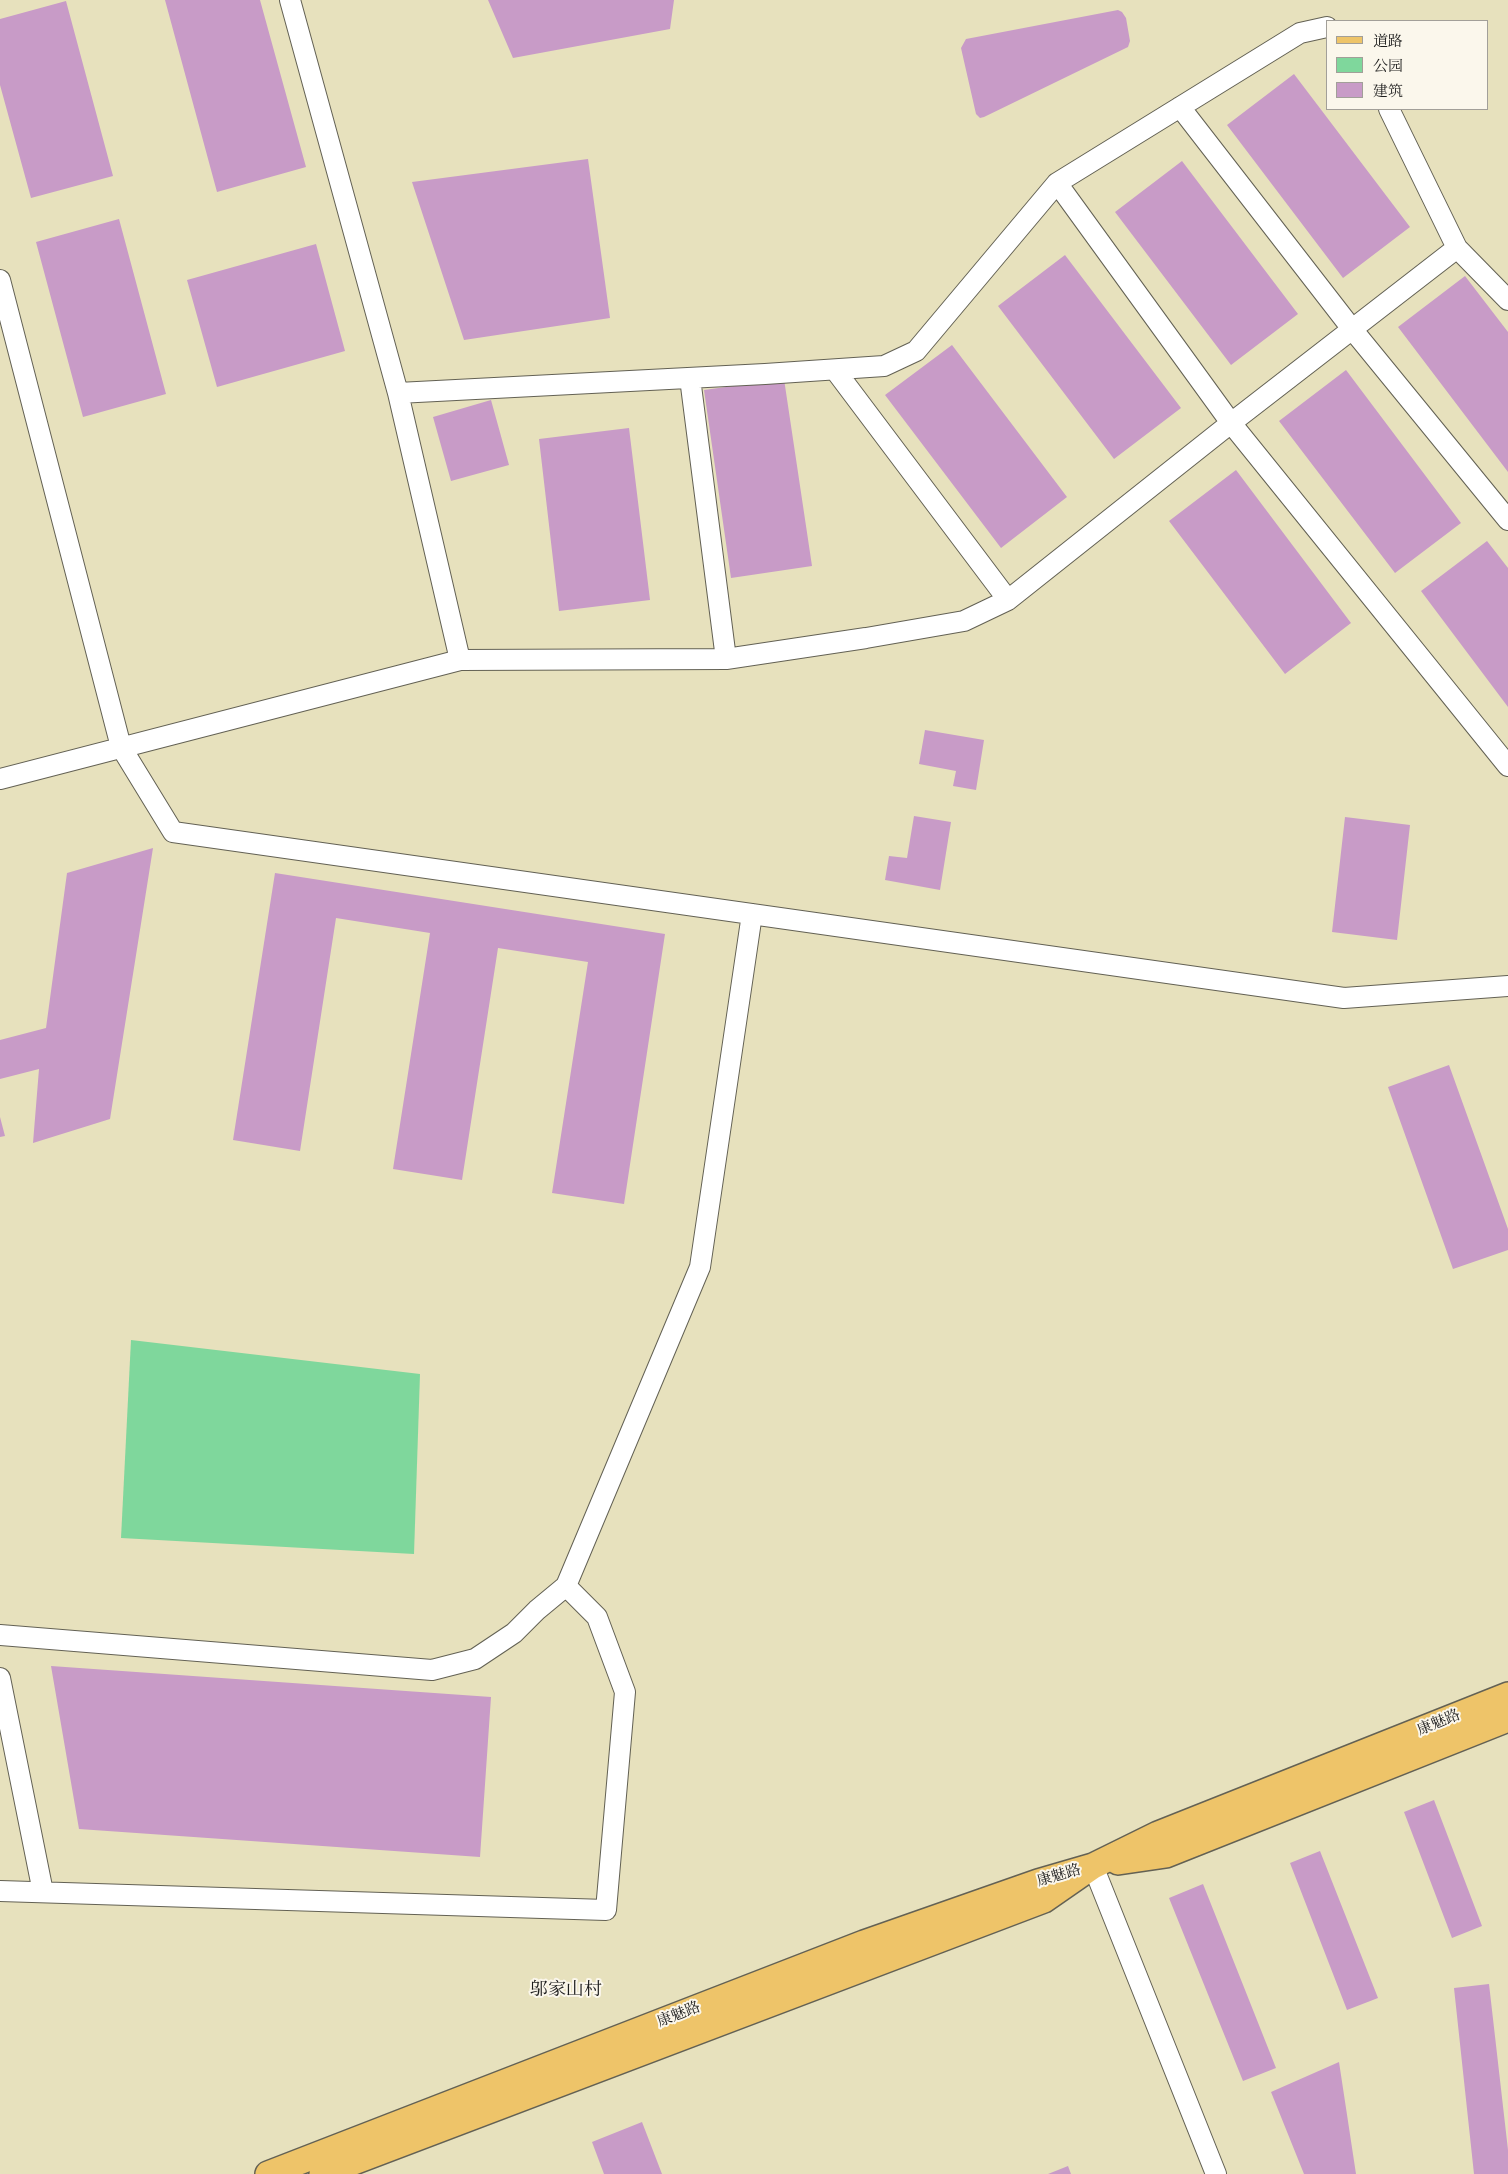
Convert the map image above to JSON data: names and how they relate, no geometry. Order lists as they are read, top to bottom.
{
  "streets": {
    "main road": ["康魅路"]
  },
  "districts": ["邬家山村"],
  "legend": ["道路", "公园", "建筑"]
}
